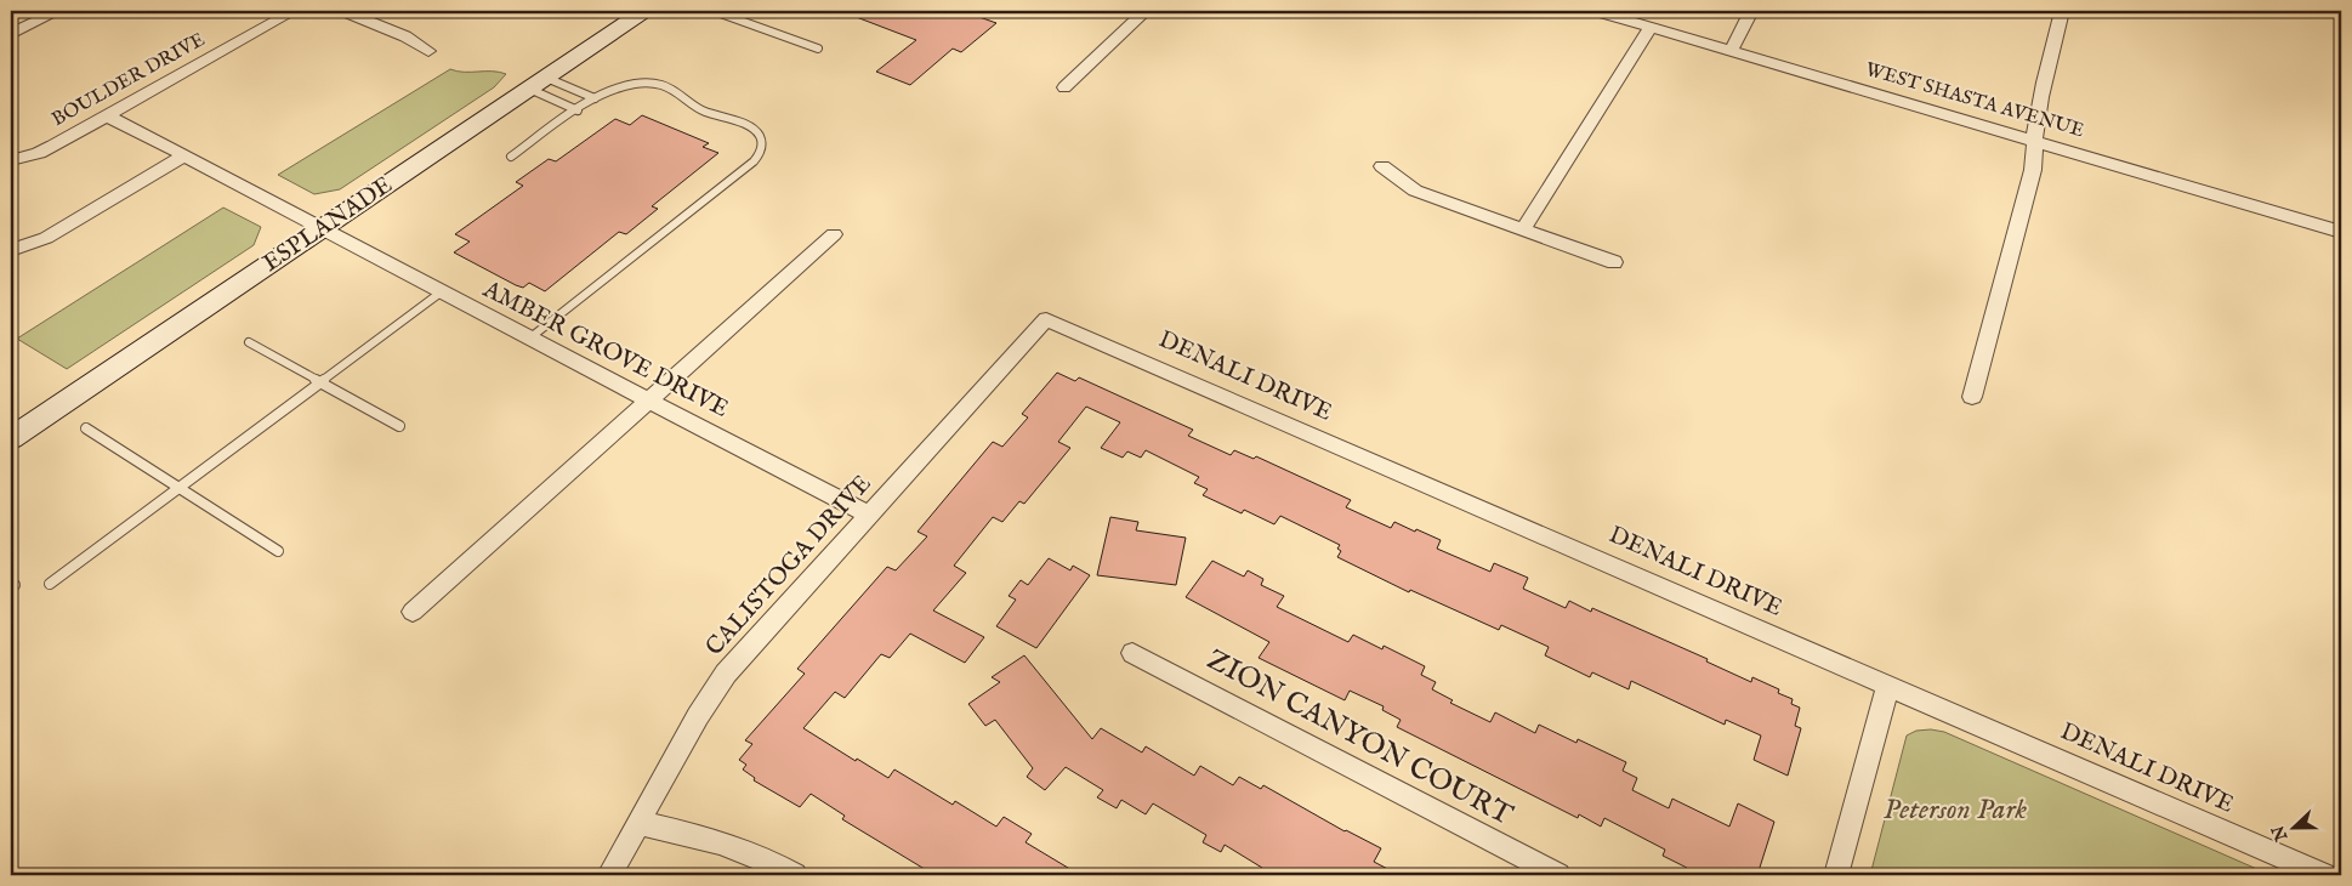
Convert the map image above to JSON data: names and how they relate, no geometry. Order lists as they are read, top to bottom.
{
  "streets": {
    "main road": ["ESPLANADE"],
    "street": [
      "BOULDER DRIVE",
      "WEST SHASTA AVENUE",
      "AMBER GROVE DRIVE",
      "DENALI DRIVE",
      "CALISTOGA DRIVE",
      "ZION CANYON COURT"
    ]
  },
  "crossings": [
    ["BOULDER DRIVE", "AMBER GROVE DRIVE"],
    ["ESPLANADE", "AMBER GROVE DRIVE"],
    ["AMBER GROVE DRIVE", "CALISTOGA DRIVE"],
    ["DENALI DRIVE", "CALISTOGA DRIVE"]
  ],
  "parks": ["Peterson Park"],
  "north": "left"
}
